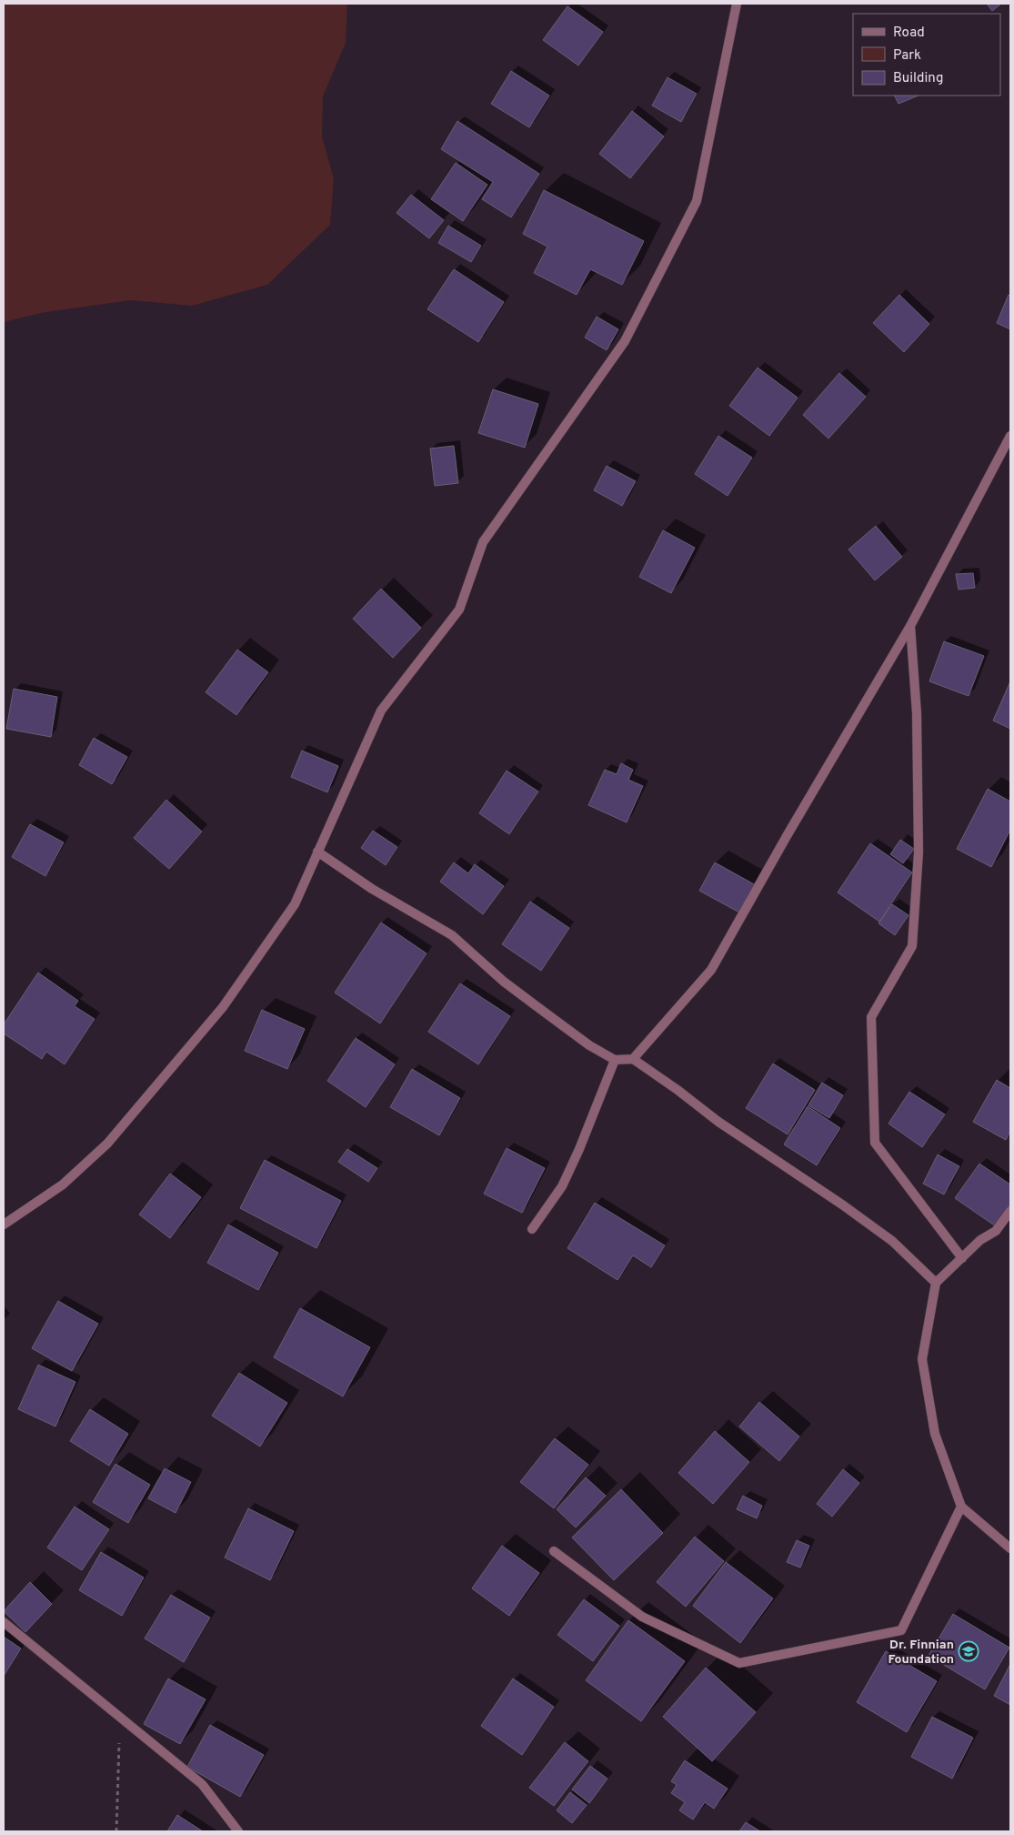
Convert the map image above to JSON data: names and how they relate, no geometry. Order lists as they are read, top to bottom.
{
  "places": {
    "school or university": ["Dr. Finnian Foundation"]
  },
  "legend": ["Road", "Park", "Building"]
}
